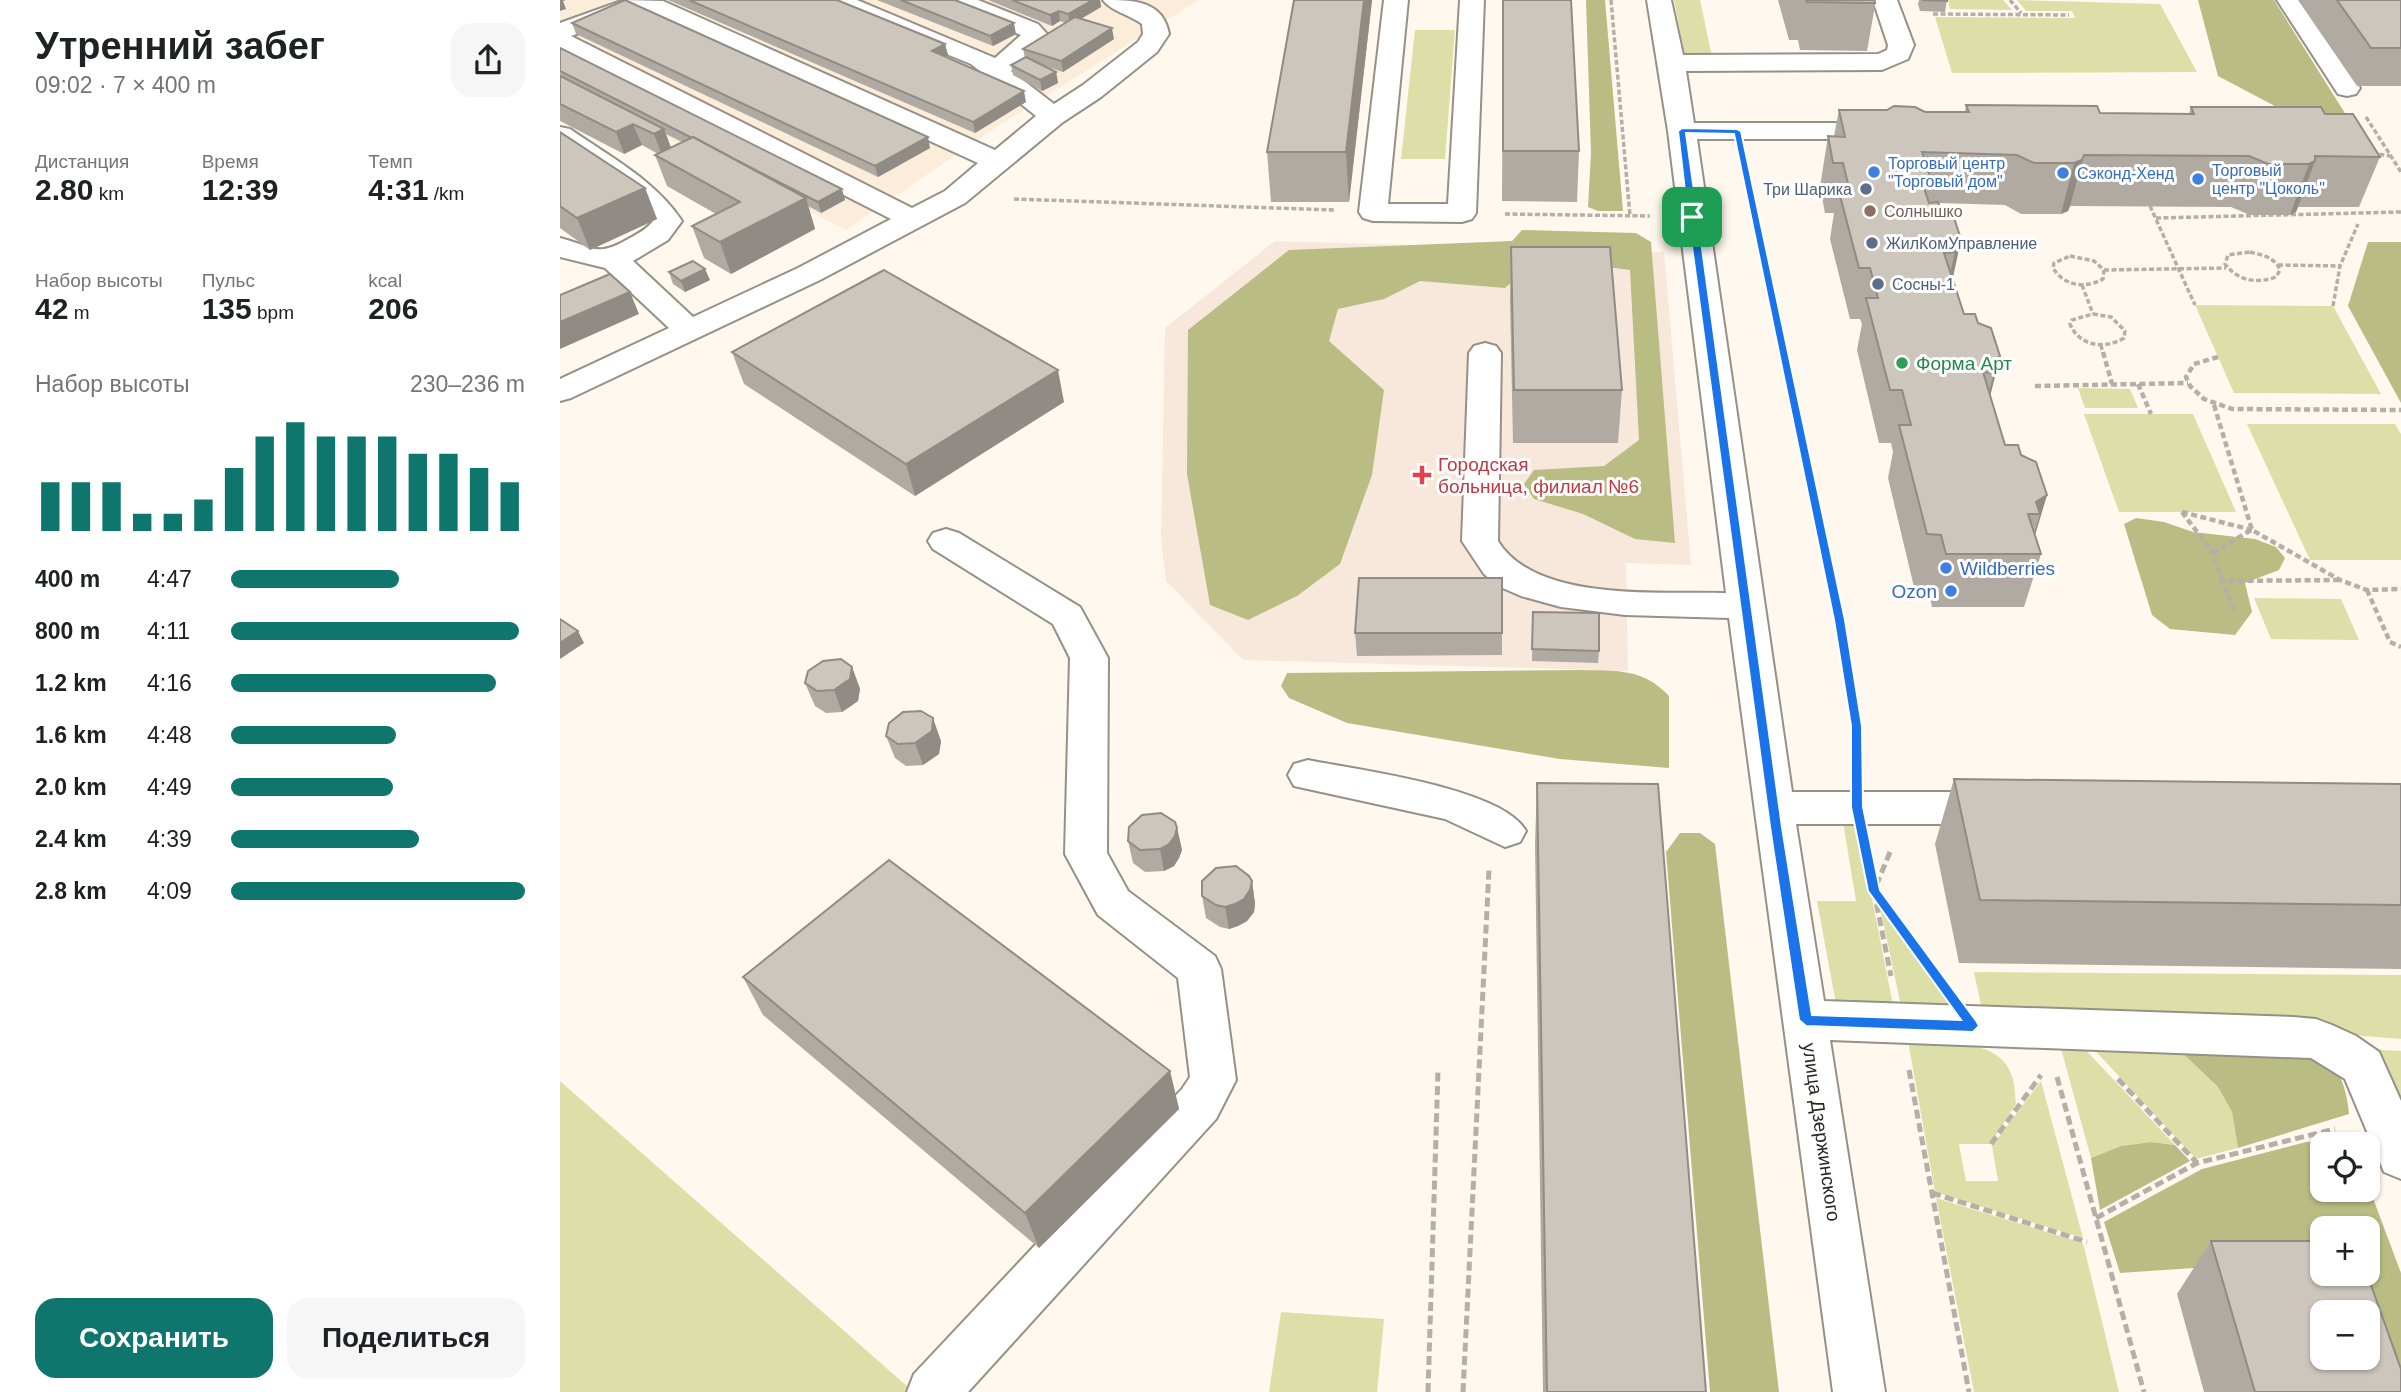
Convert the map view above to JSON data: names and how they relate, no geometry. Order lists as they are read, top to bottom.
{
  "streets": {
    "street": ["улица Дзержинского"]
  },
  "places": {
    "other": [
      "Торговый центр \"Торговый дом\"",
      "Сэконд-Хенд",
      "Торговый центр \"Цоколь\"",
      "Три Шарика",
      "Солнышко",
      "ЖилКомУправление",
      "Сосны-1",
      "Форма Арт",
      "Wildberries",
      "Ozon"
    ],
    "health": ["Городская больница, филиал №6"]
  },
  "page": {
    "heading": ["Утренний забег", "09:02 · 7 × 400 m"],
    "stats": [
      ["Дистанция", "2.80 km"],
      ["Время", "12:39"],
      ["Темп", "4:31 /km"],
      ["Набор высоты", "42 m"],
      ["Пульс", "135 bpm"],
      ["kcal", "206"]
    ],
    "chart": ["Набор высоты", "230–236 m"],
    "list": [
      {
        "name": "400 m",
        "note": "4:47"
      },
      {
        "name": "800 m",
        "note": "4:11"
      },
      {
        "name": "1.2 km",
        "note": "4:16"
      },
      {
        "name": "1.6 km",
        "note": "4:48"
      },
      {
        "name": "2.0 km",
        "note": "4:49"
      },
      {
        "name": "2.4 km",
        "note": "4:39"
      },
      {
        "name": "2.8 km",
        "note": "4:09"
      }
    ],
    "map_buttons": ["+", "−"],
    "buttons": ["Сохранить", "Поделиться"]
  }
}
